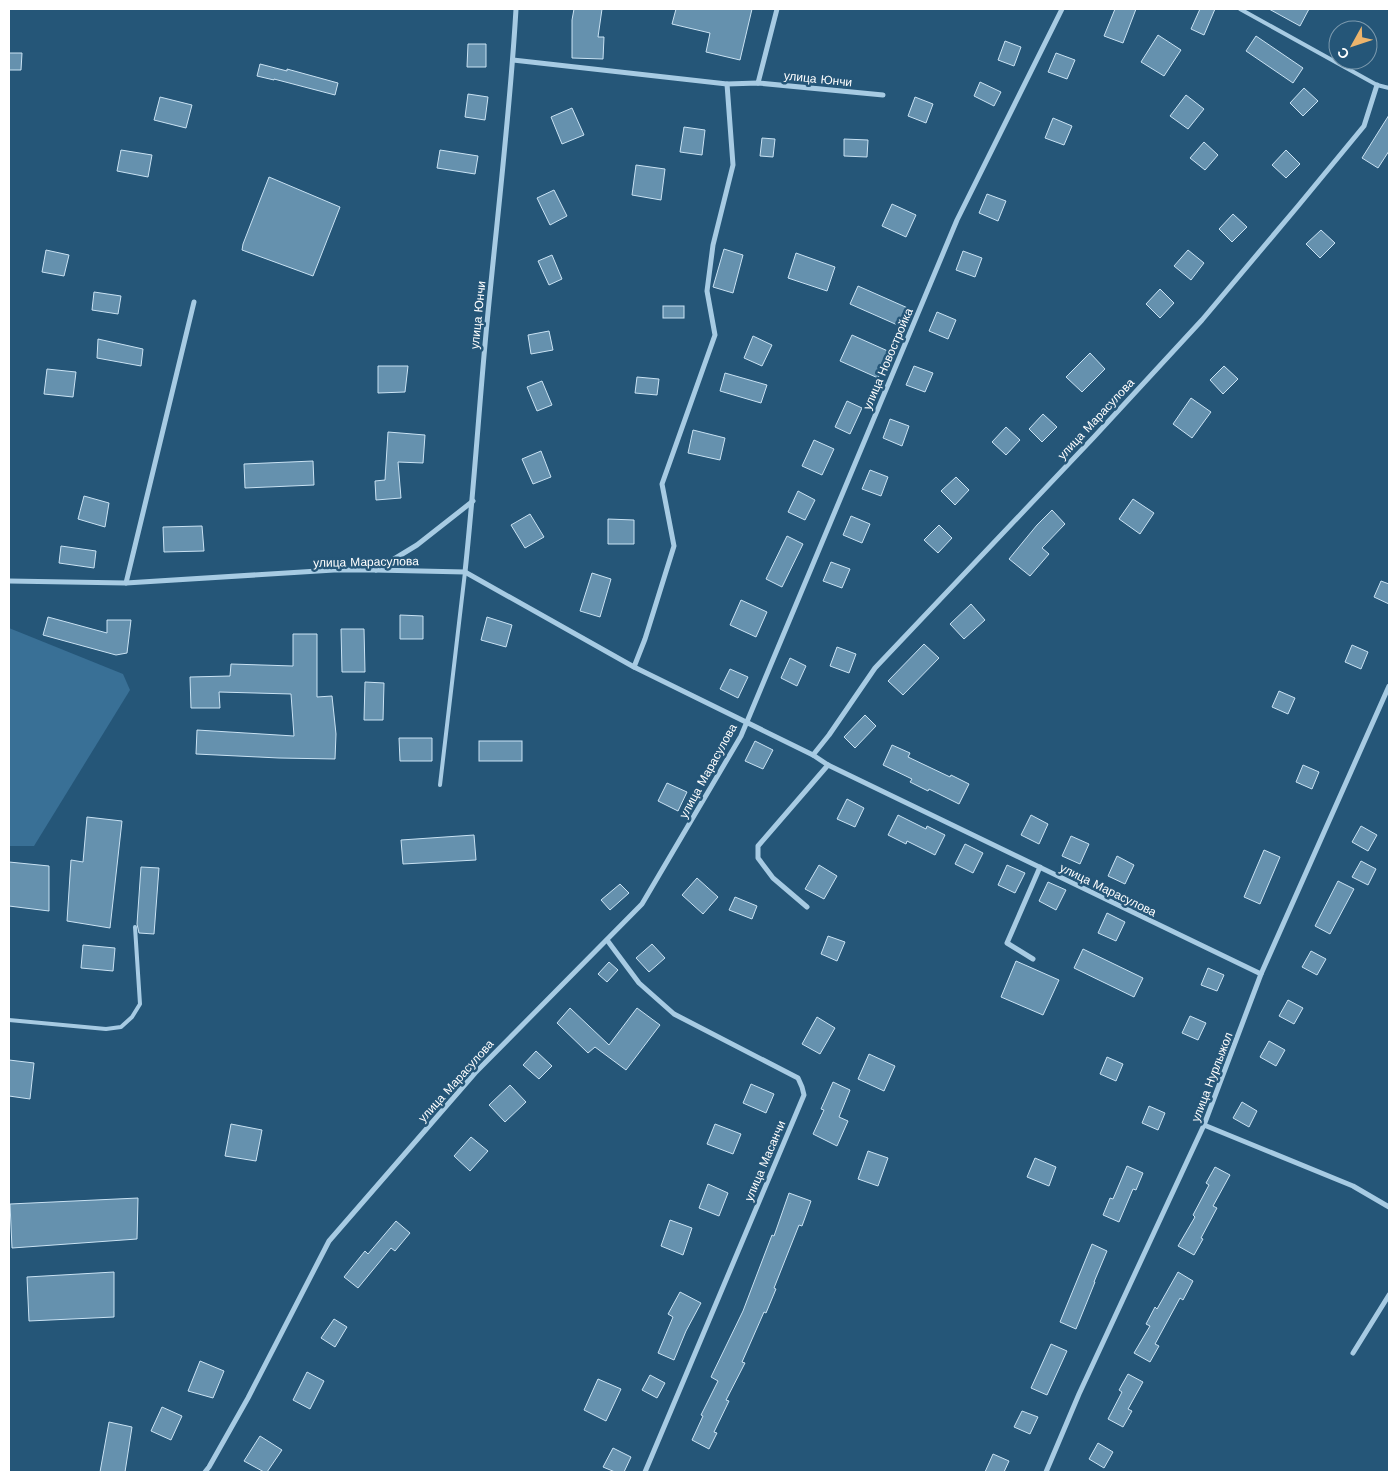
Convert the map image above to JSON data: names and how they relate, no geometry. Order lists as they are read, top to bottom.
{
  "streets": {
    "street": [
      "улица Юнчи",
      "улица Новостройка",
      "улица Марасулова",
      "улица Нурлыжол",
      "улица Масанчи"
    ]
  },
  "crossings": [
    ["улица Юнчи", "улица Марасулова"],
    ["улица Новостройка", "улица Марасулова"],
    ["улица Марасулова", "улица Нурлыжол"],
    ["улица Марасулова", "улица Масанчи"]
  ],
  "north": "bottom left"
}
